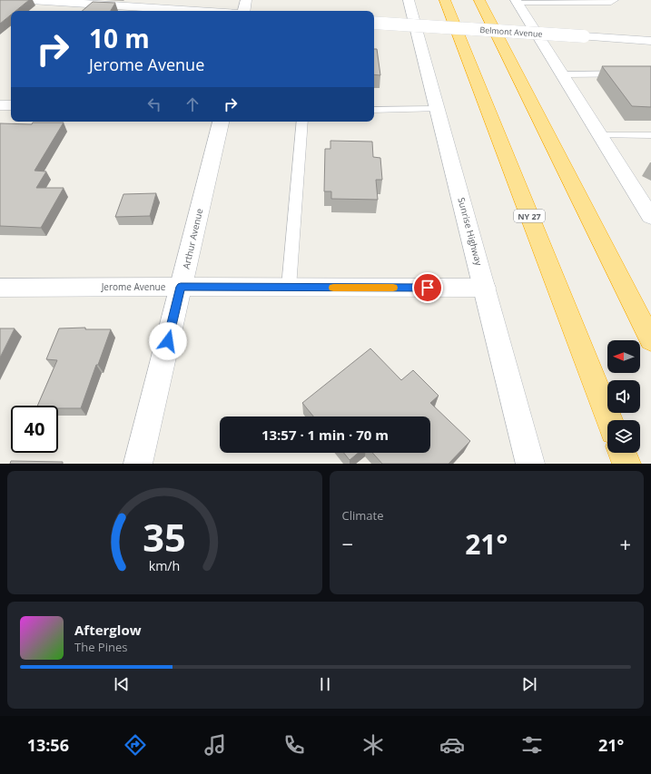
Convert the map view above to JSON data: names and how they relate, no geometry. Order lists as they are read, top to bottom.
{
  "streets": {
    "highway": ["NY 27"],
    "main road": [
      "Belmont Avenue",
      "Sunrise Highway",
      "Arthur Avenue",
      "Jerome Avenue"
    ]
  },
  "crossings": [
    ["Sunrise Highway", "Jerome Avenue"],
    ["Arthur Avenue", "Jerome Avenue"]
  ],
  "north": "left",
  "page": {
    "turn": ["10 m", "Jerome Avenue"],
    "limit": "40",
    "trip": "13:57 · 1 min · 70 m",
    "tile": "Climate",
    "heat": ["−", "21°", "+"],
    "song": ["Afterglow", "The Pines"],
    "tabs": ["13:56", "21°"],
    "gauge": ["35", "km/h"]
  }
}
